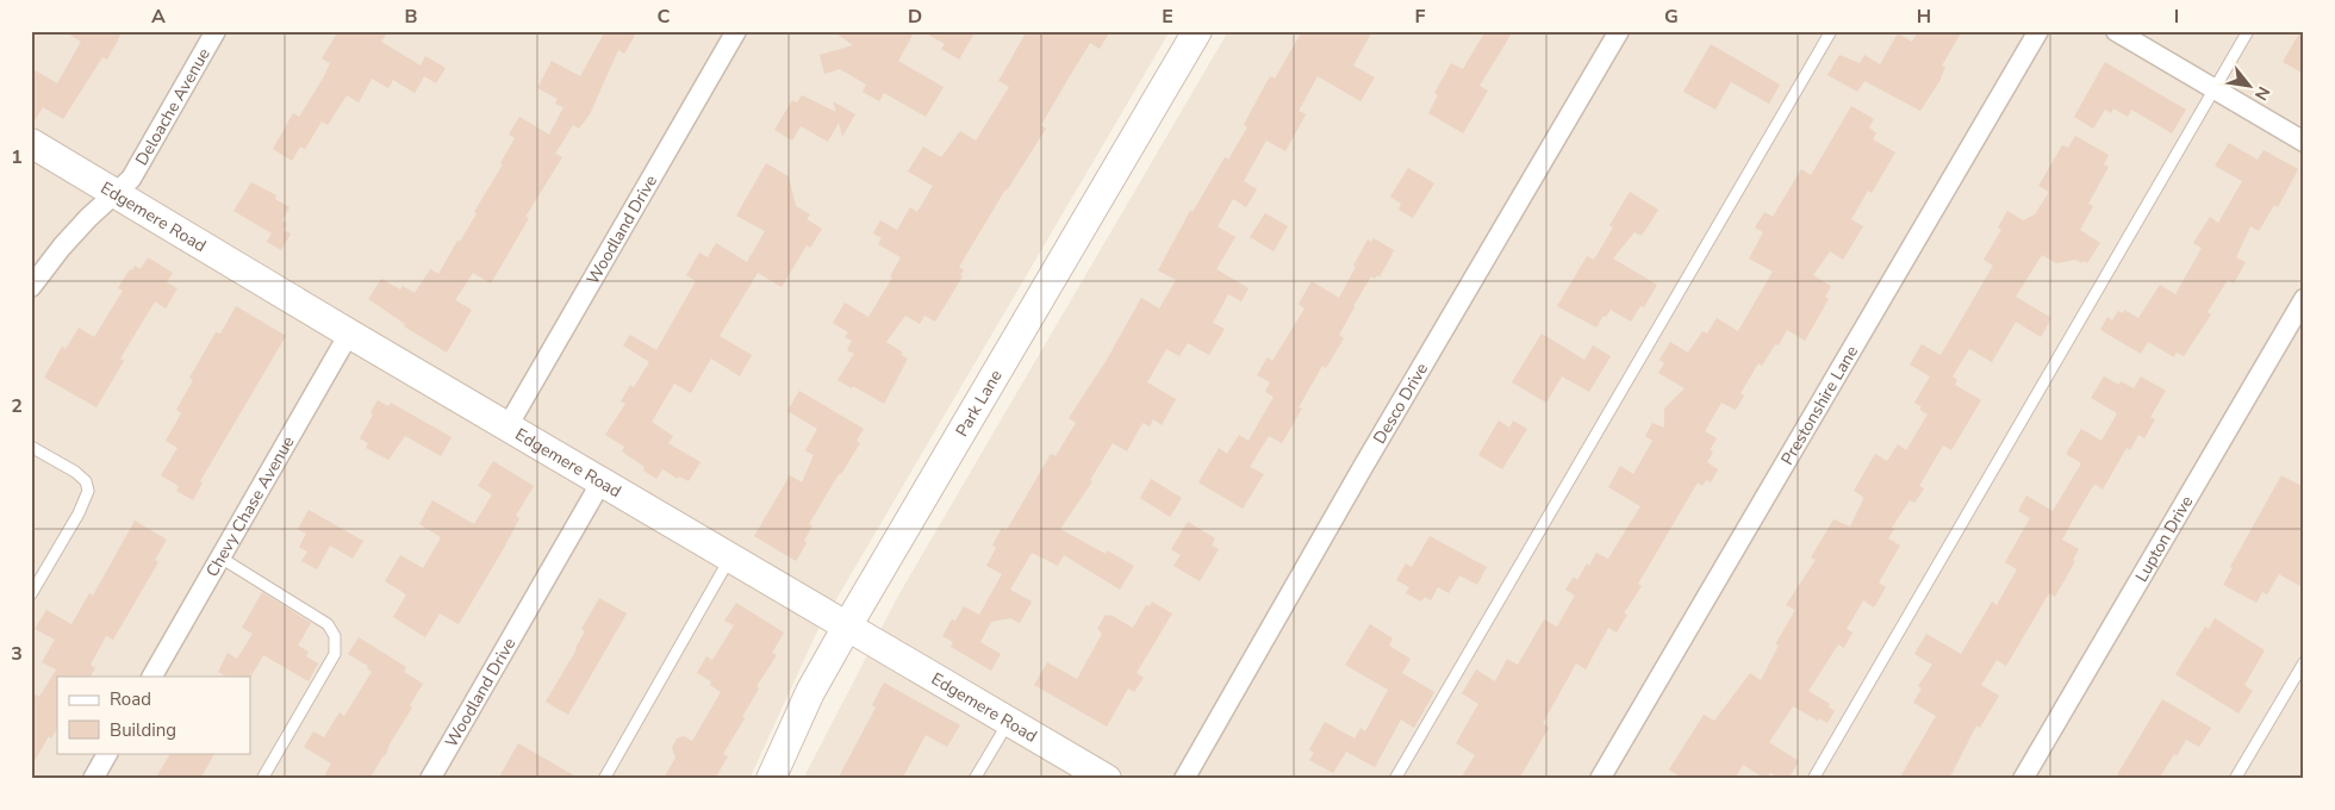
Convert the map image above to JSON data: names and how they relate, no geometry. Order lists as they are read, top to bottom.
{
  "streets": {
    "street": [
      "Deloache Avenue",
      "Edgemere Road",
      "Woodland Drive",
      "Park Lane",
      "Desco Drive",
      "Prestonshire Lane",
      "Chevy Chase Avenue",
      "Lupton Drive"
    ]
  },
  "crossings": [
    ["Deloache Avenue", "Edgemere Road"],
    ["Edgemere Road", "Woodland Drive"],
    ["Edgemere Road", "Park Lane"],
    ["Edgemere Road", "Chevy Chase Avenue"]
  ],
  "legend": ["Road", "Building"],
  "north": "bottom right",
  "grid": {
    "columns": [
      "A",
      "B",
      "C",
      "D",
      "E",
      "F",
      "G",
      "H",
      "I"
    ],
    "rows": ["1", "2", "3"]
  }
}
